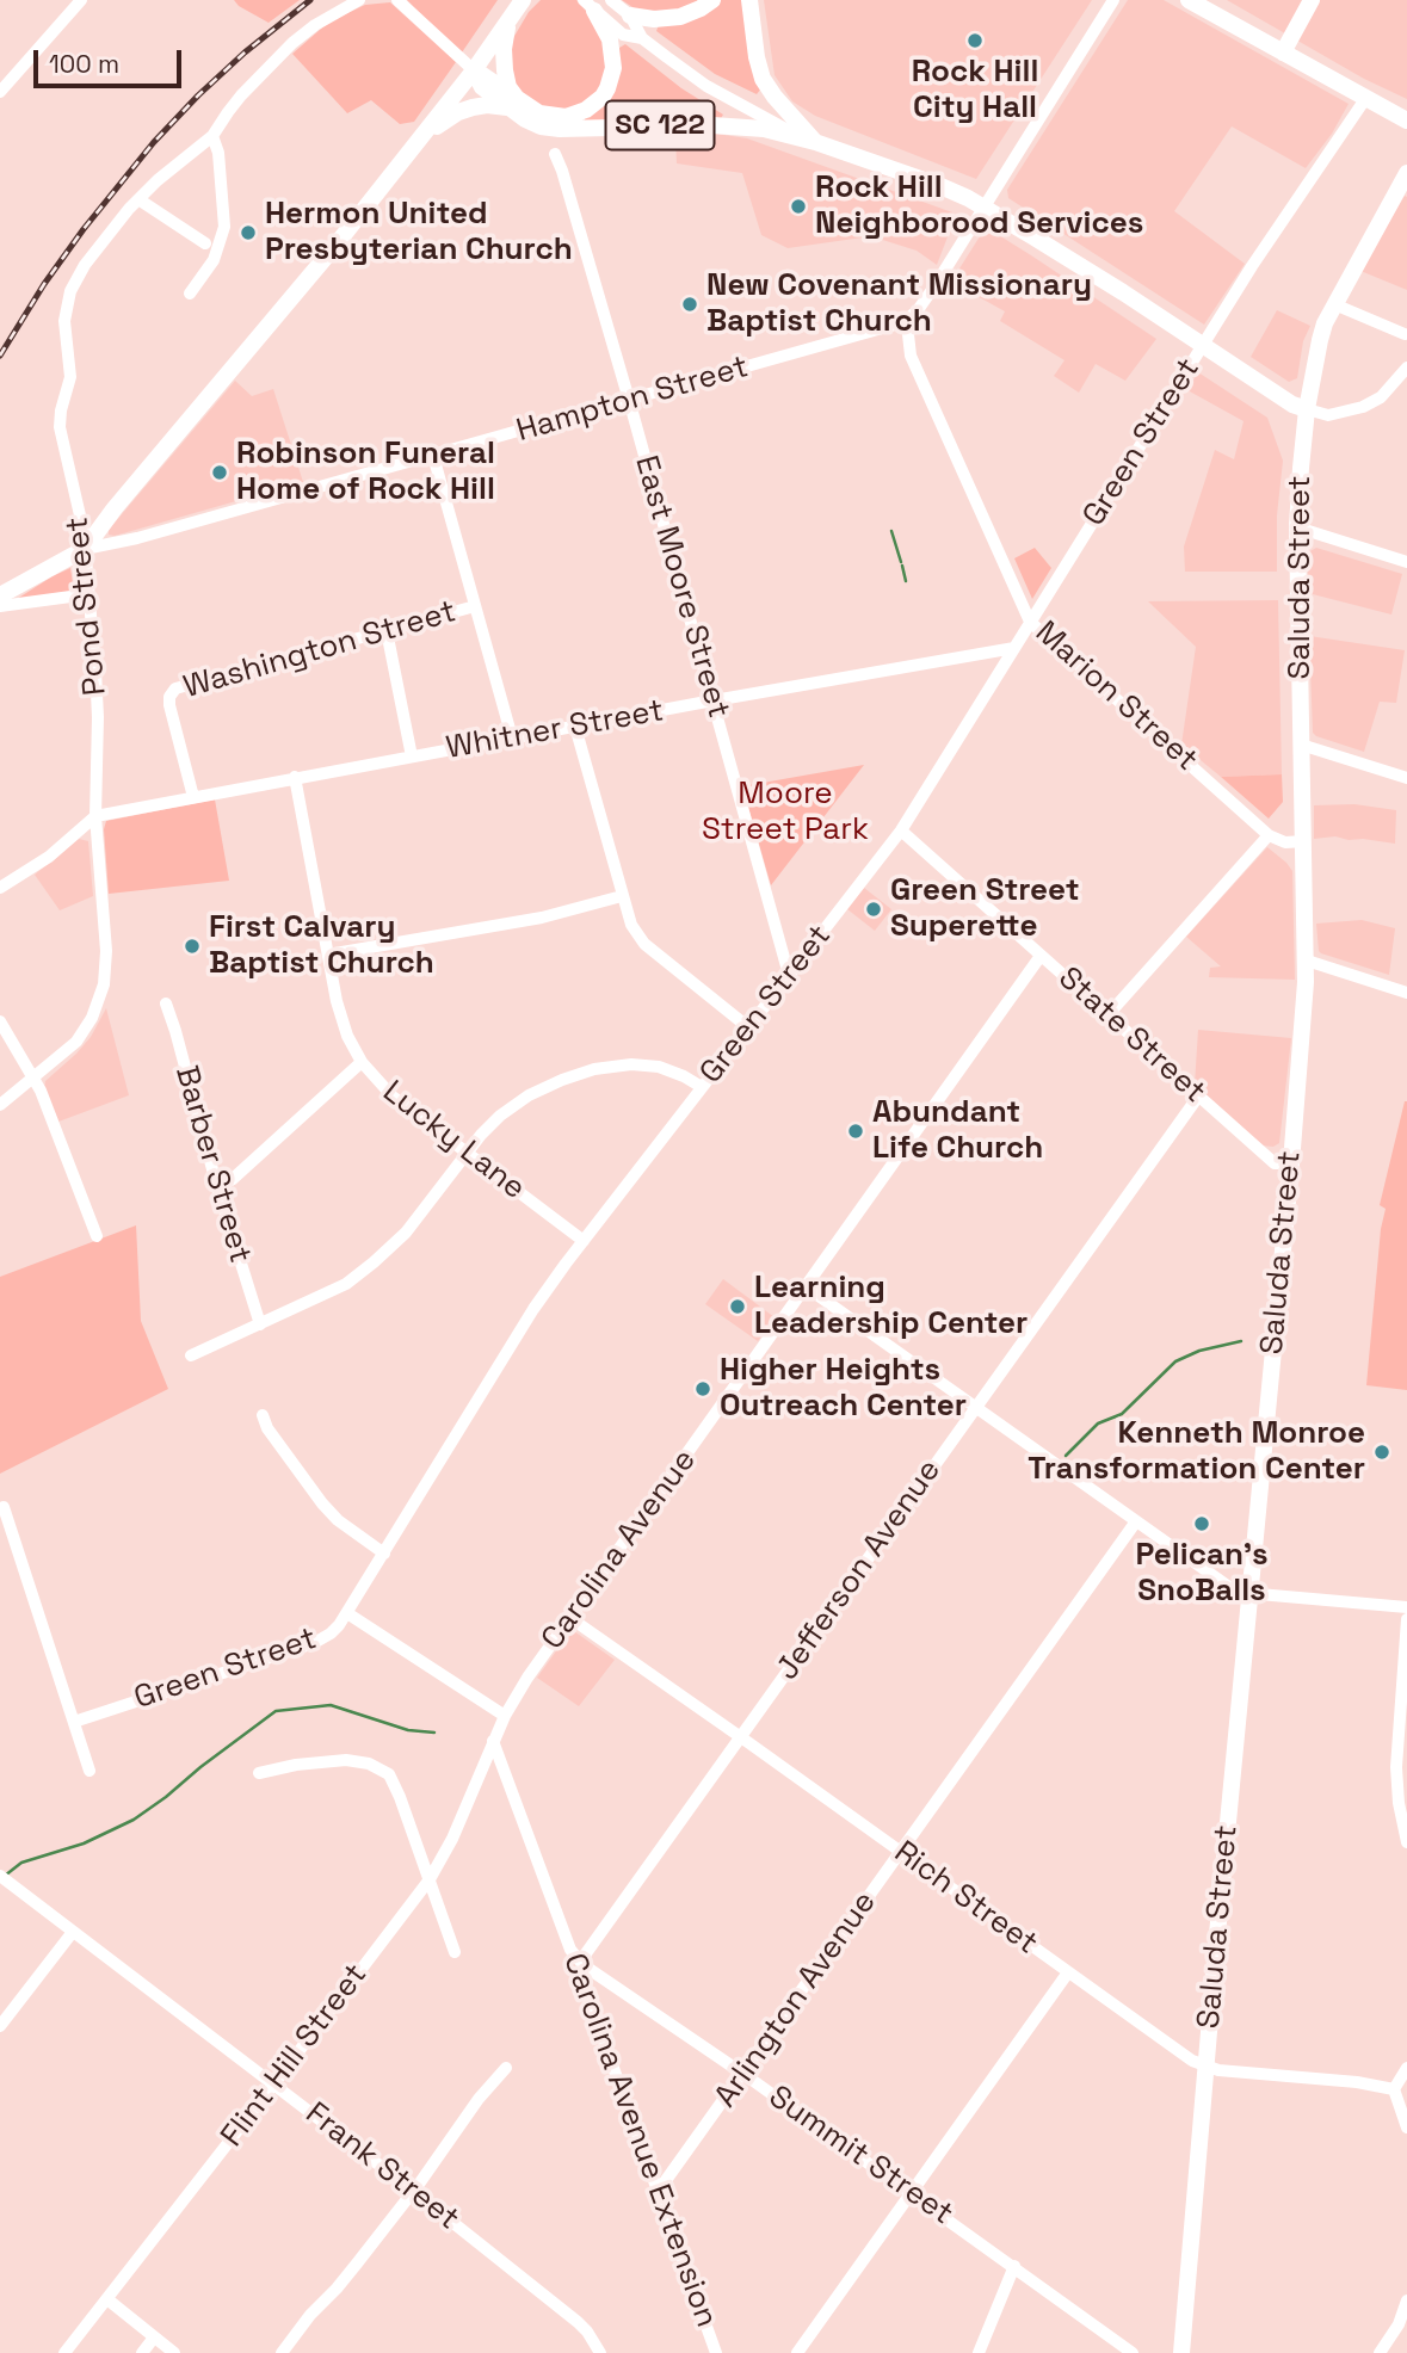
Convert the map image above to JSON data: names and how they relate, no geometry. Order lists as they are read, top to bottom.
{
  "streets": {
    "main road": ["SC 122", "Saluda Street"],
    "street": [
      "Hampton Street",
      "Green Street",
      "East Moore Street",
      "Pond Street",
      "Washington Street",
      "Marion Street",
      "Whitner Street",
      "State Street",
      "Lucky Lane",
      "Barber Street",
      "Carolina Avenue",
      "Jefferson Avenue",
      "Rich Street",
      "Arlington Avenue",
      "Flint Hill Street",
      "Carolina Avenue Extension",
      "Summit Street",
      "Frank Street"
    ]
  },
  "crossings": [
    ["Hampton Street", "East Moore Street"],
    ["Hampton Street", "Pond Street"],
    ["Hampton Street", "Marion Street"],
    ["Green Street", "East Moore Street"],
    ["Green Street", "Marion Street"],
    ["Green Street", "Whitner Street"],
    ["Green Street", "State Street"],
    ["Green Street", "Lucky Lane"],
    ["Saluda Street", "State Street"],
    ["Saluda Street", "Rich Street"],
    ["East Moore Street", "Whitner Street"],
    ["Pond Street", "Whitner Street"],
    ["Washington Street", "Whitner Street"],
    ["Whitner Street", "Lucky Lane"],
    ["State Street", "Carolina Avenue"],
    ["State Street", "Jefferson Avenue"],
    ["Carolina Avenue", "Rich Street"],
    ["Carolina Avenue", "Flint Hill Street"],
    ["Carolina Avenue", "Carolina Avenue Extension"],
    ["Jefferson Avenue", "Rich Street"],
    ["Jefferson Avenue", "Carolina Avenue Extension"],
    ["Jefferson Avenue", "Summit Street"],
    ["Rich Street", "Arlington Avenue"],
    ["Arlington Avenue", "Carolina Avenue Extension"],
    ["Arlington Avenue", "Summit Street"],
    ["Flint Hill Street", "Carolina Avenue Extension"],
    ["Flint Hill Street", "Frank Street"],
    ["Carolina Avenue Extension", "Summit Street"]
  ],
  "parks": ["Moore Street Park"],
  "places": [
    "Rock Hill City Hall",
    "Rock Hill Neighborood Services",
    "Hermon United Presbyterian Church",
    "New Covenant Missionary Baptist Church",
    "Robinson Funeral Home of Rock Hill",
    "Green Street Superette",
    "First Calvary Baptist Church",
    "Abundant Life Church",
    "Learning Leadership Center",
    "Higher Heights Outreach Center",
    "Kenneth Monroe Transformation Center",
    "Pelican's SnoBalls"
  ],
  "scale_bar": "100 m"
}
